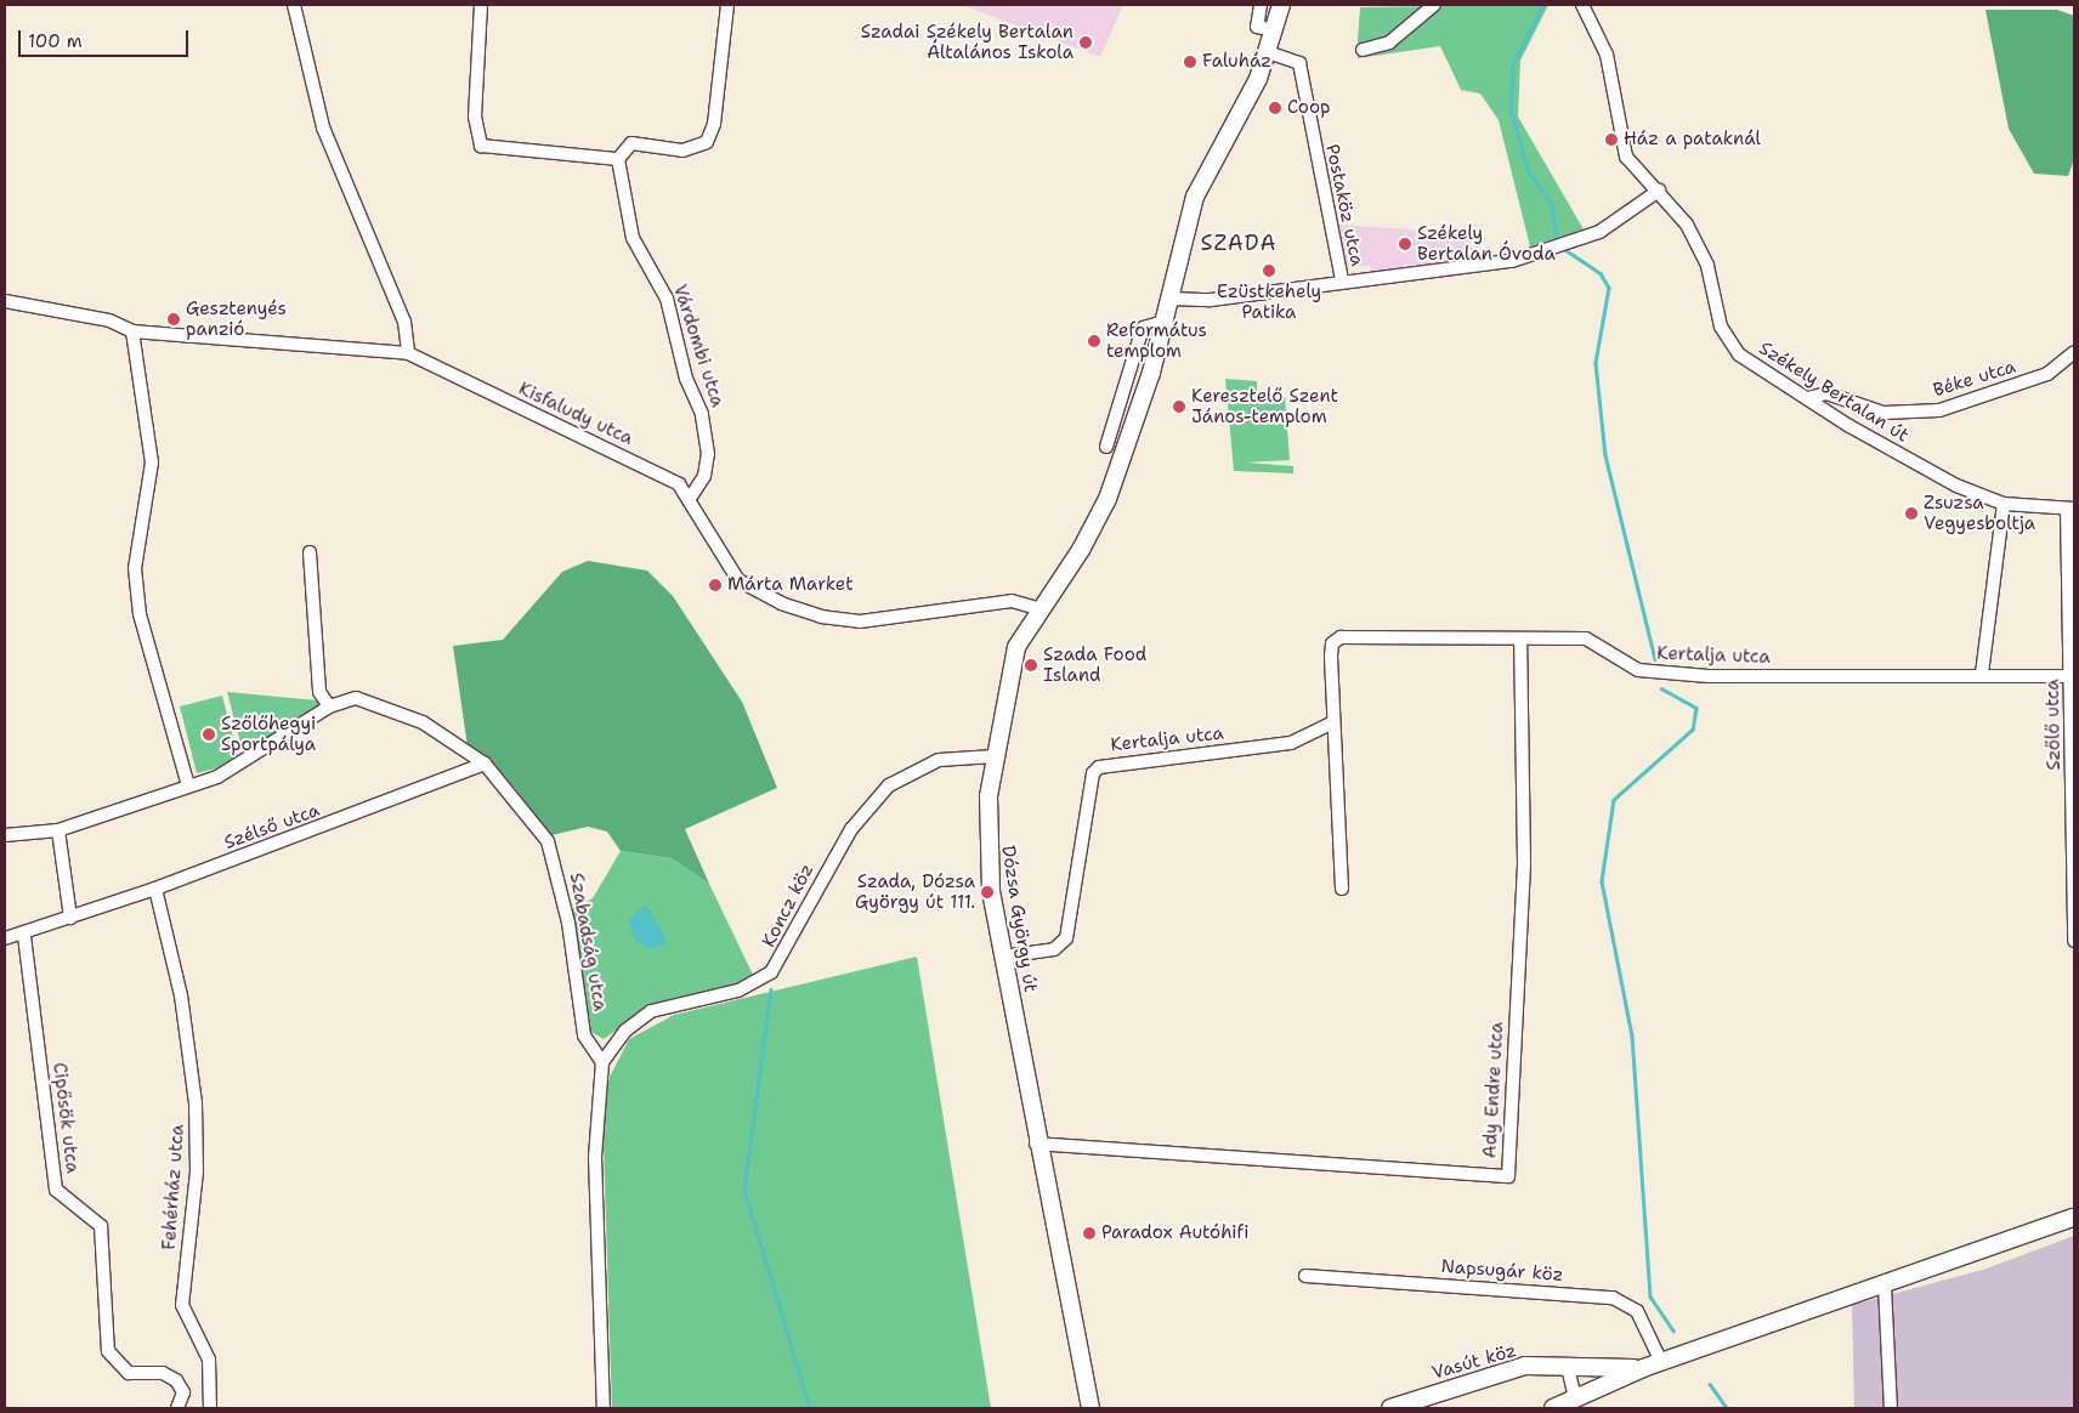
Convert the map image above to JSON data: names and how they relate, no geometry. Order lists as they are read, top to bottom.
{
  "streets": {
    "main road": ["Dózsa György út", "Vasút köz"],
    "street": [
      "Postaköz utca",
      "Várdombi utca",
      "Béke utca",
      "Székely Bertalan út",
      "Kisfaludy utca",
      "Kertalja utca",
      "Szőlő utca",
      "Szélső utca",
      "Koncz köz",
      "Szabadság utca",
      "Ady Endre utca",
      "Cipősök utca",
      "Fehérház utca",
      "Napsugár köz"
    ]
  },
  "crossings": [
    ["Postaköz utca", "Dózsa György út"],
    ["Várdombi utca", "Kisfaludy utca"],
    ["Béke utca", "Székely Bertalan út"],
    ["Székely Bertalan út", "Szőlő utca"],
    ["Kisfaludy utca", "Dózsa György út"],
    ["Kertalja utca", "Szőlő utca"],
    ["Kertalja utca", "Dózsa György út"],
    ["Kertalja utca", "Ady Endre utca"],
    ["Szélső utca", "Szabadság utca"],
    ["Szélső utca", "Cipősök utca"],
    ["Szélső utca", "Fehérház utca"],
    ["Koncz köz", "Dózsa György út"],
    ["Koncz köz", "Szabadság utca"],
    ["Dózsa György út", "Ady Endre utca"]
  ],
  "districts": ["SZADA"],
  "places": [
    "Szadai Székely Bertalan Általános Iskola",
    "Faluház",
    "Coop",
    "Ház a pataknál",
    "Székely Bertalan Óvoda",
    "Ezüstkehely Patika",
    "Gesztenyés panzió",
    "Református templom",
    "Keresztelő Szent János-templom",
    "Zsuzsa Vegyesboltja",
    "Márta Market",
    "Szada Food Island",
    "Szőlőhegyi Sportpálya",
    "Szada, Dózsa György út 111.",
    "Paradox Autóhifi"
  ],
  "scale_bar": "100 m"
}
